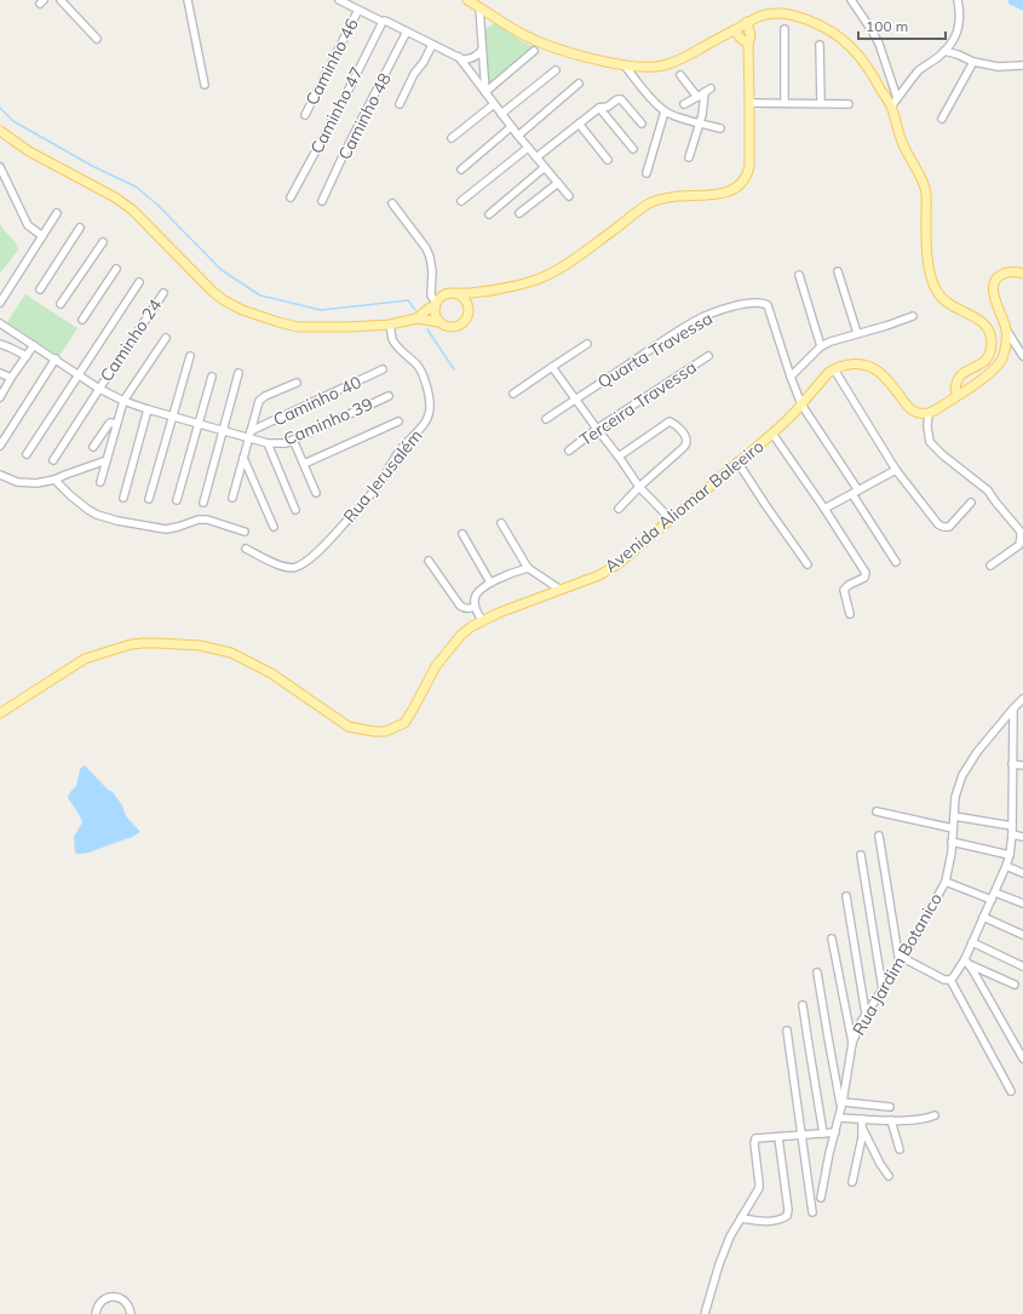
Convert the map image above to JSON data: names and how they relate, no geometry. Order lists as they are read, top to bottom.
{
  "streets": {
    "main road": ["Avenida Aliomar Baleeiro"],
    "street": [
      "Caminho 46",
      "Caminho 47",
      "Caminho 48",
      "Caminho 24",
      "Quarta Travessa",
      "Caminho 40",
      "Terceira Travessa",
      "Caminho 39",
      "Rua Jerusalém",
      "Rua Jardim Botanico"
    ]
  },
  "scale_bar": "100 m"
}
